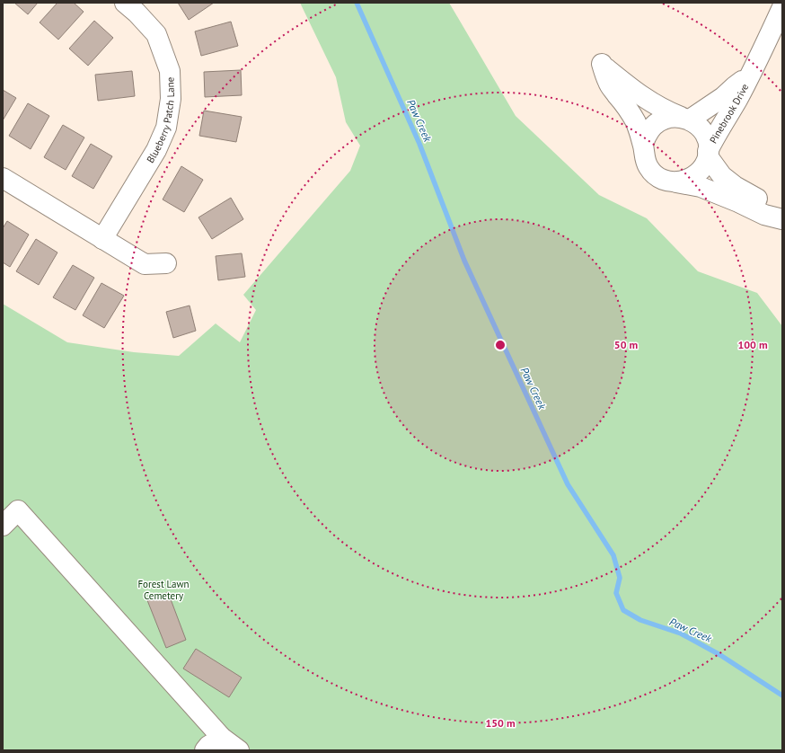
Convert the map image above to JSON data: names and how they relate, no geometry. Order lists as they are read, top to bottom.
{
  "streets": {
    "street": ["Pinebrook Drive", "Blueberry Patch Lane"]
  },
  "water": ["Paw Creek"],
  "parks": ["Forest Lawn Cemetery"],
  "rings": ["50 m", "100 m", "150 m"]
}
